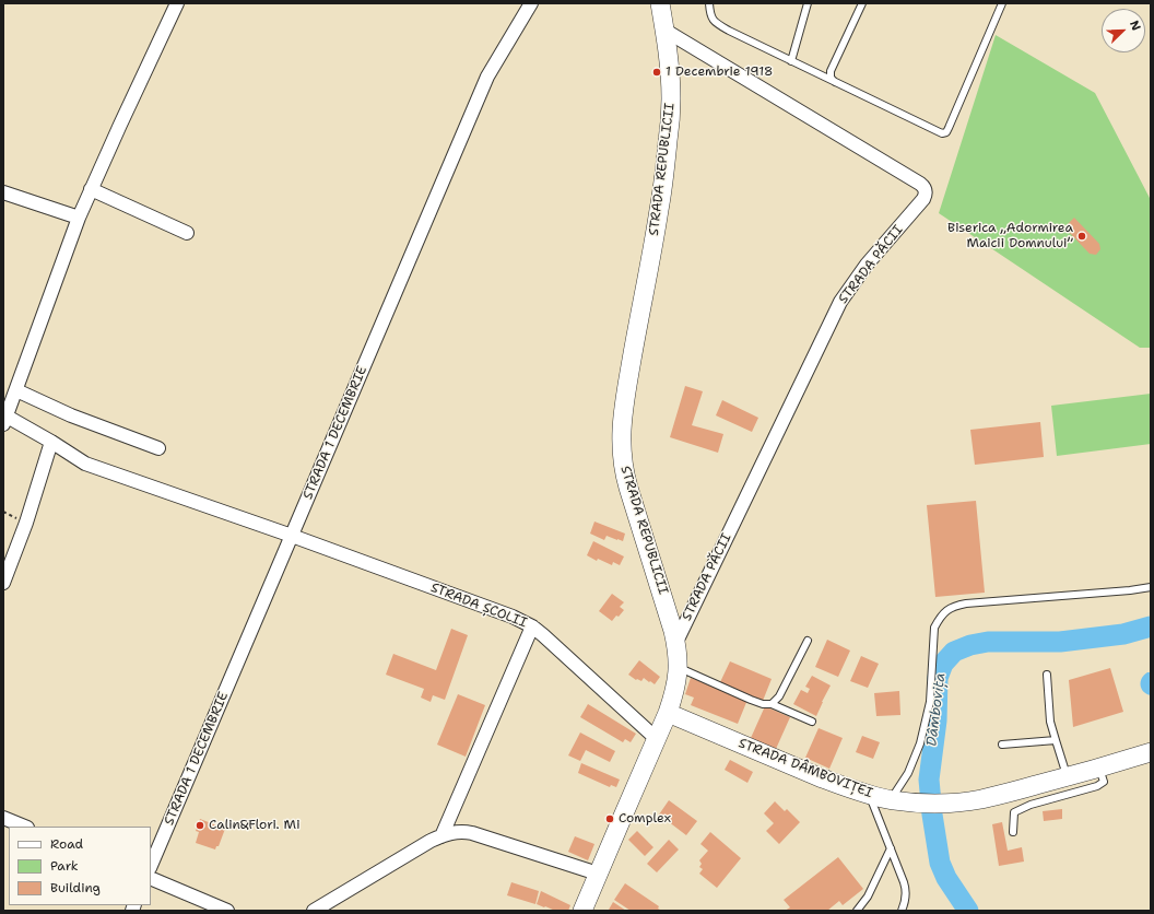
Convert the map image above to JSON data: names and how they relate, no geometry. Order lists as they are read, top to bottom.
{
  "streets": {
    "main road": ["STRADA REPUBLICII", "STRADA DÂMBOVIȚEI"],
    "street": ["STRADA PĂCII", "STRADA 1 DECEMBRIE", "STRADA ȘCOLII"]
  },
  "crossings": [
    ["STRADA REPUBLICII", "STRADA PĂCII"],
    ["STRADA REPUBLICII", "STRADA ȘCOLII"],
    ["STRADA REPUBLICII", "STRADA DÂMBOVIȚEI"],
    ["STRADA 1 DECEMBRIE", "STRADA ȘCOLII"]
  ],
  "water": ["Dâmbovița"],
  "places": [
    "1 Decembrie 1918",
    "Biserica „Adormirea Maicii Domnului”",
    "Complex",
    "Calin&Flori. Mi"
  ],
  "legend": ["Road", "Park", "Building"],
  "north": "top right"
}
